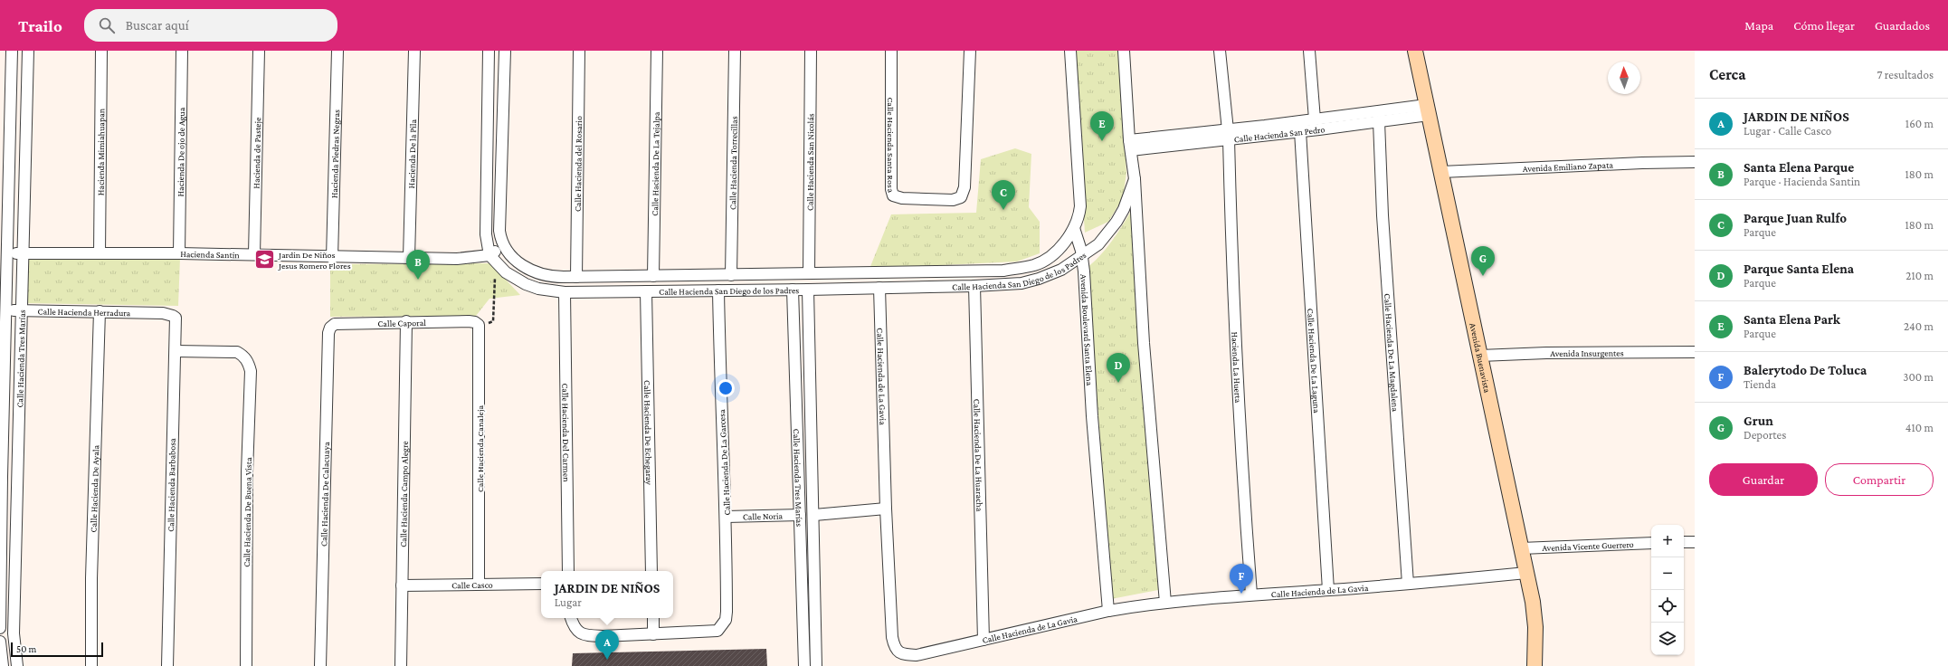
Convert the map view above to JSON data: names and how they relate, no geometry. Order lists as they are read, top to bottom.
{
  "streets": {
    "main road": ["Avenida Buenavista"],
    "street": [
      "Calle Hacienda San Pedro",
      "Calle Hacienda Santa Rosa",
      "Hacienda Mimiahuapan",
      "Hacienda De ojo de Agua",
      "Hacienda de Pasteje",
      "Hacienda Piedras Negras",
      "Hacienda De la Pila",
      "Calle Hacienda San Nicolás",
      "Calle Hacienda Torrecillas",
      "Calle Hacienda del Rosario",
      "Calle Hacienda De La Tejalpa",
      "Avenida Emiliano Zapata",
      "Hacienda Santin",
      "Calle Hacienda San Diego de los Padres",
      "Calle Hacienda Herradura",
      "Calle Caporal",
      "Avenida Boulevard Santa Elena",
      "Avenida Insurgentes",
      "Calle Hacienda De La Magdalena",
      "Calle Hacienda Tres Marías",
      "Calle Hacienda De La Laguna",
      "Hacienda La Huerta",
      "Calle Hacienda de La Gavia",
      "Calle Hacienda Del Carmen",
      "Calle Hacienda De Echegaray",
      "Calle Hacienda Canaleja",
      "Calle Hacienda De La Huaracha",
      "Calle Hacienda De La Garcesa",
      "Calle Hacienda Barbabosa",
      "Calle Hacienda De Ayala",
      "Calle Hacienda De Calacuaya",
      "Calle Hacienda Campo Alegre",
      "Calle Hacienda De Buena Vista",
      "Calle Noria",
      "Avenida Vicente Guerrero",
      "Calle Casco"
    ]
  },
  "crossings": [
    ["Calle Hacienda San Pedro", "Calle Hacienda De La Magdalena"],
    ["Calle Hacienda San Pedro", "Avenida Buenavista"],
    ["Calle Hacienda San Pedro", "Calle Hacienda De La Laguna"],
    ["Calle Hacienda San Pedro", "Hacienda La Huerta"],
    ["Hacienda Mimiahuapan", "Hacienda Santin"],
    ["Hacienda De ojo de Agua", "Hacienda Santin"],
    ["Hacienda de Pasteje", "Hacienda Santin"],
    ["Hacienda Piedras Negras", "Hacienda Santin"],
    ["Hacienda De la Pila", "Hacienda Santin"],
    ["Calle Hacienda San Nicolás", "Calle Hacienda San Diego de los Padres"],
    ["Calle Hacienda Torrecillas", "Calle Hacienda San Diego de los Padres"],
    ["Calle Hacienda del Rosario", "Calle Hacienda San Diego de los Padres"],
    ["Calle Hacienda De La Tejalpa", "Calle Hacienda San Diego de los Padres"],
    ["Avenida Emiliano Zapata", "Avenida Buenavista"],
    ["Hacienda Santin", "Calle Hacienda San Diego de los Padres"],
    ["Hacienda Santin", "Calle Hacienda Tres Marías"],
    ["Calle Hacienda San Diego de los Padres", "Avenida Boulevard Santa Elena"],
    ["Calle Hacienda San Diego de los Padres", "Calle Hacienda Tres Marías"],
    ["Calle Hacienda San Diego de los Padres", "Calle Hacienda de La Gavia"],
    ["Calle Hacienda San Diego de los Padres", "Calle Hacienda Del Carmen"],
    ["Calle Hacienda San Diego de los Padres", "Calle Hacienda De Echegaray"],
    ["Calle Hacienda San Diego de los Padres", "Calle Hacienda De La Huaracha"],
    ["Calle Hacienda San Diego de los Padres", "Calle Hacienda De La Garcesa"],
    ["Calle Hacienda Herradura", "Calle Hacienda Tres Marías"],
    ["Calle Hacienda Herradura", "Calle Hacienda Barbabosa"],
    ["Calle Hacienda Herradura", "Calle Hacienda De Ayala"],
    ["Calle Caporal", "Calle Hacienda Canaleja"],
    ["Calle Caporal", "Calle Hacienda De Calacuaya"],
    ["Calle Caporal", "Calle Hacienda Campo Alegre"],
    ["Avenida Boulevard Santa Elena", "Calle Hacienda de La Gavia"],
    ["Avenida Insurgentes", "Avenida Buenavista"],
    ["Calle Hacienda De La Magdalena", "Calle Hacienda de La Gavia"],
    ["Avenida Buenavista", "Calle Hacienda de La Gavia"],
    ["Avenida Buenavista", "Avenida Vicente Guerrero"],
    ["Calle Hacienda Tres Marías", "Calle Noria"],
    ["Calle Hacienda De La Laguna", "Calle Hacienda de La Gavia"],
    ["Hacienda La Huerta", "Calle Hacienda de La Gavia"],
    ["Calle Hacienda de La Gavia", "Calle Hacienda De La Huaracha"],
    ["Calle Hacienda Canaleja", "Calle Casco"],
    ["Calle Hacienda De La Garcesa", "Calle Noria"],
    ["Calle Hacienda Barbabosa", "Calle Hacienda De Buena Vista"],
    ["Calle Hacienda Campo Alegre", "Calle Casco"]
  ],
  "places": {
    "school or university": ["Jardin De Niños Jesus Romero Flores"]
  },
  "scale_bar": "50 m",
  "north": "top",
  "page": {
    "header": "Trailo",
    "search": "Buscar aquí",
    "nav": ["Mapa", "Cómo llegar", "Guardados"],
    "heading": ["Cerca", "7 resultados"],
    "list": [
      {
        "mark": "A",
        "name": "JARDIN DE NIÑOS",
        "note": "Lugar · Calle Casco",
        "value": "160 m"
      },
      {
        "mark": "B",
        "name": "Santa Elena Parque",
        "note": "Parque · Hacienda Santin",
        "value": "180 m"
      },
      {
        "mark": "C",
        "name": "Parque Juan Rulfo",
        "note": "Parque",
        "value": "180 m"
      },
      {
        "mark": "D",
        "name": "Parque Santa Elena",
        "note": "Parque",
        "value": "210 m"
      },
      {
        "mark": "E",
        "name": "Santa Elena Park",
        "note": "Parque",
        "value": "240 m"
      },
      {
        "mark": "F",
        "name": "Balerytodo De Toluca",
        "note": "Tienda",
        "value": "300 m"
      },
      {
        "mark": "G",
        "name": "Grun",
        "note": "Deportes",
        "value": "410 m"
      }
    ],
    "pins": [
      "E",
      "C",
      "G",
      "B",
      "D",
      "F",
      "A"
    ],
    "buttons": ["Guardar", "Compartir"],
    "map_buttons": ["+", "−"],
    "popup": ["JARDIN DE NIÑOS", "Lugar"],
    "scale": "50 m"
  }
}
